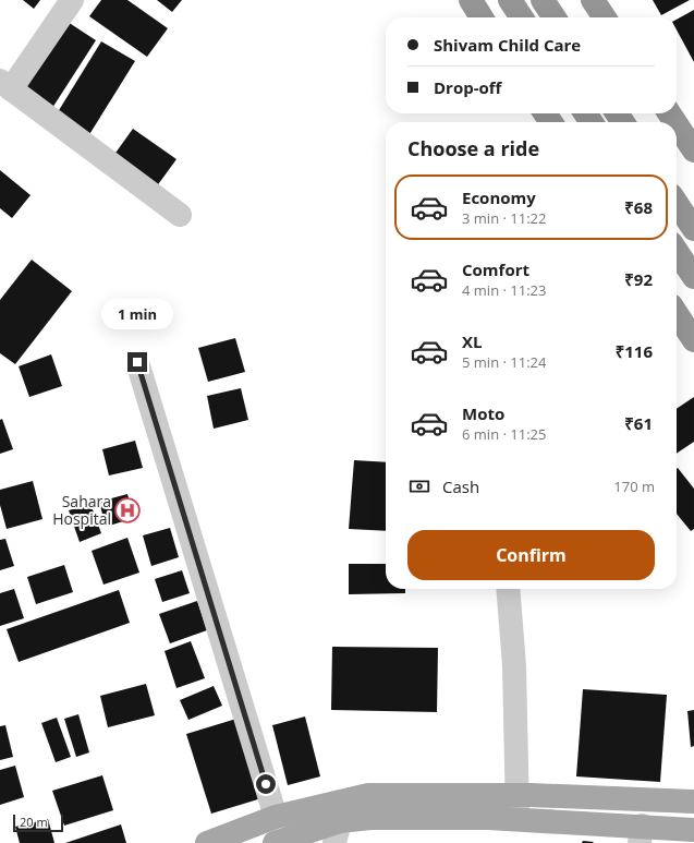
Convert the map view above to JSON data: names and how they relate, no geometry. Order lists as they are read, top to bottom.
{
  "places": {
    "hospital": ["Sahara Hospital"]
  },
  "scale_bar": "20 m",
  "page": {
    "banner": ["Shivam Child Care", "Drop-off"],
    "heading": "Choose a ride",
    "list": [
      {
        "name": "Economy",
        "note": "3 min · 11:22",
        "value": "₹68"
      },
      {
        "name": "Comfort",
        "note": "4 min · 11:23",
        "value": "₹92"
      },
      {
        "name": "XL",
        "note": "5 min · 11:24",
        "value": "₹116"
      },
      {
        "name": "Moto",
        "note": "6 min · 11:25",
        "value": "₹61"
      }
    ],
    "bubble": "1 min",
    "pay": ["Cash", "170 m"],
    "buttons": "Confirm",
    "scale": "20 m"
  }
}
